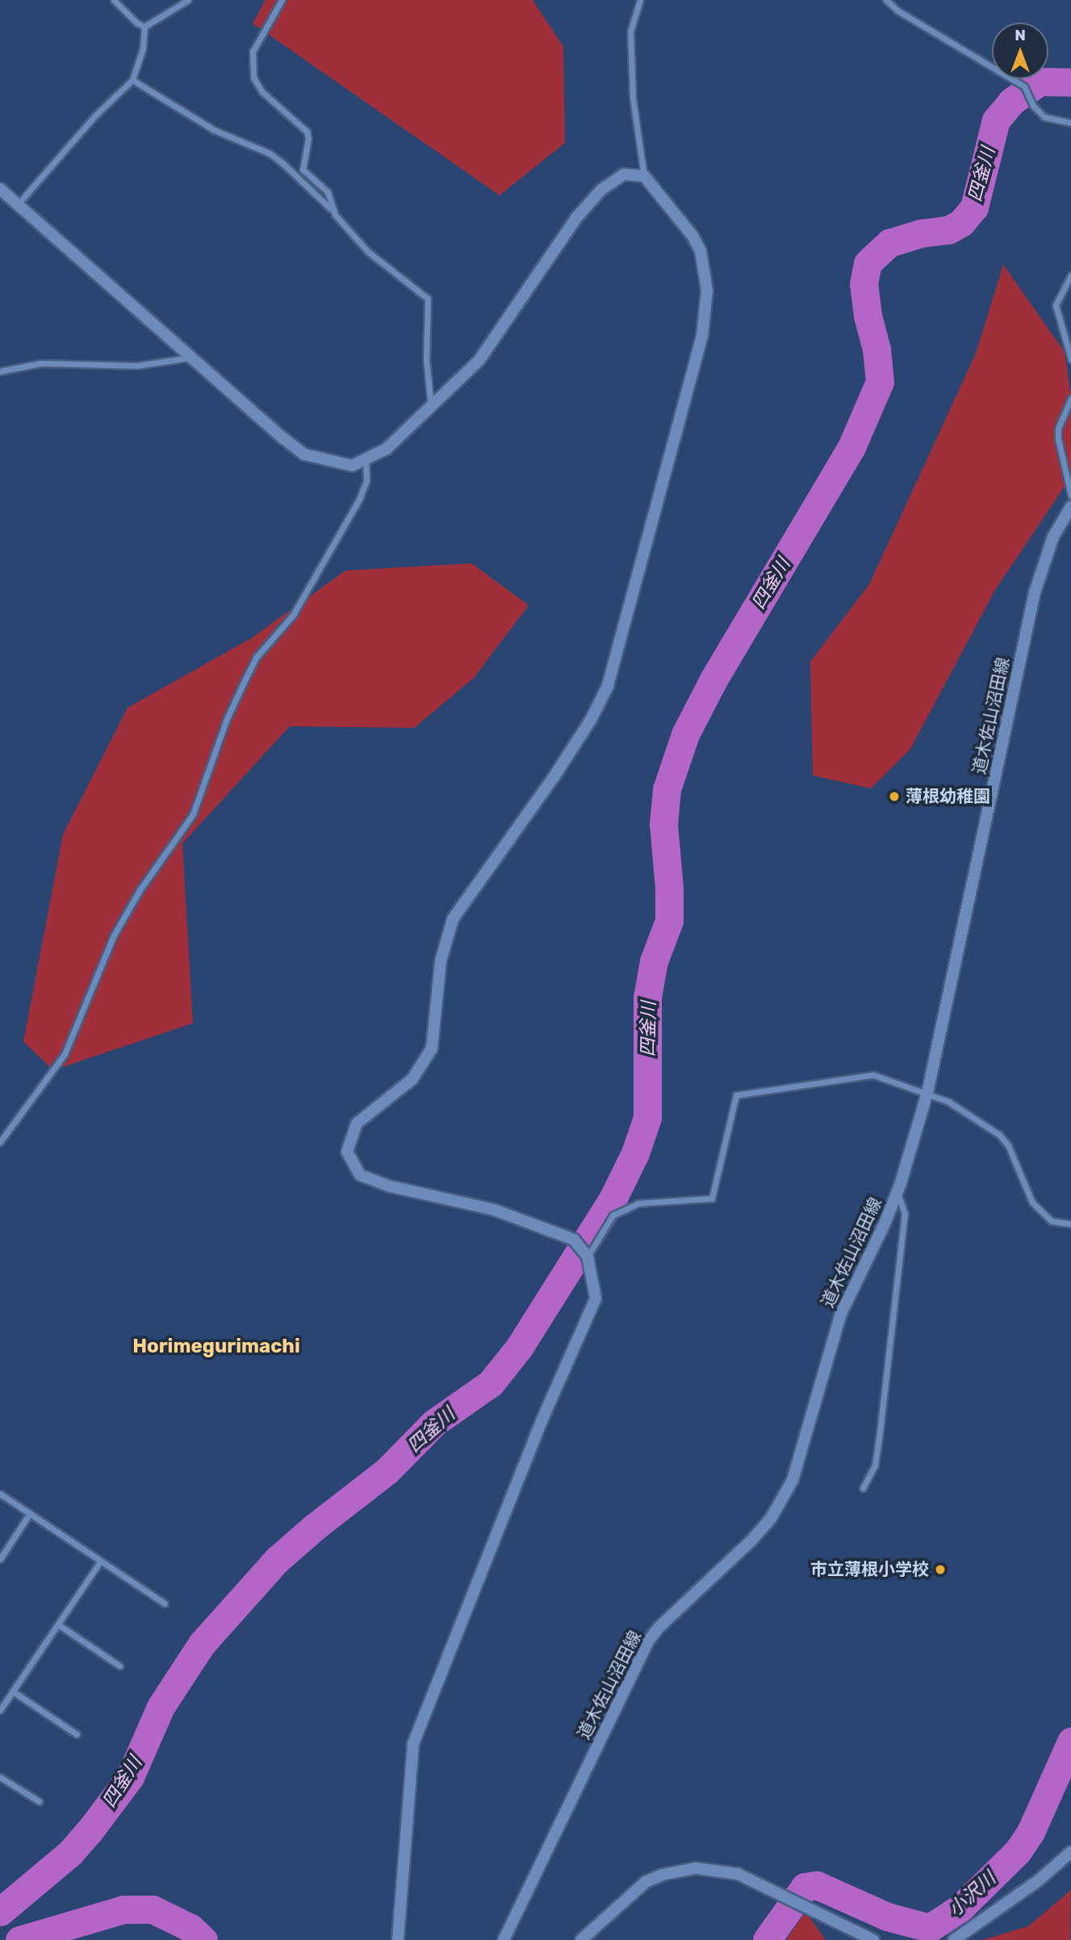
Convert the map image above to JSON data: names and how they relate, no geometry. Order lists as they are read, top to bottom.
{
  "streets": {
    "street": ["道木佐山沼田線"]
  },
  "districts": ["Horimegurimachi"],
  "water": ["四釜川", "小沢川"],
  "places": ["薄根幼稚園", "市立薄根小学校"],
  "north": "top"
}
